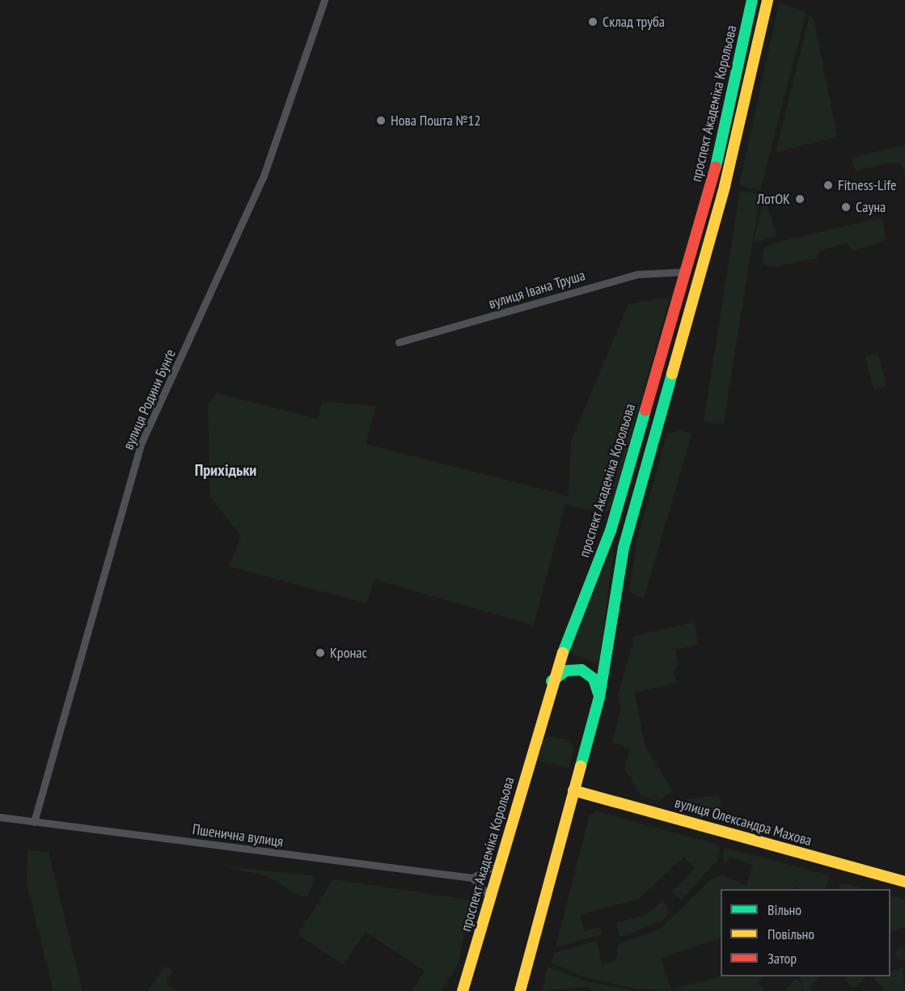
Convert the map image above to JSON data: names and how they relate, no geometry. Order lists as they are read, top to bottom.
{
  "streets": {
    "main road": ["проспект Академіка Корольова", "вулиця Олександра Махова"],
    "street": ["вулиця Івана Труша", "вулиця Родини Бунґе", "Пшенична вулиця"]
  },
  "crossings": [
    ["проспект Академіка Корольова", "вулиця Івана Труша"],
    ["проспект Академіка Корольова", "вулиця Олександра Махова"],
    ["вулиця Родини Бунґе", "Пшенична вулиця"]
  ],
  "districts": ["Прихідьки"],
  "places": [
    "Склад труба",
    "Нова Пошта №12",
    "Fitness-Life",
    "ЛотОК",
    "Сауна",
    "Кронас"
  ],
  "legend": ["Вільно", "Повільно", "Затор"]
}
